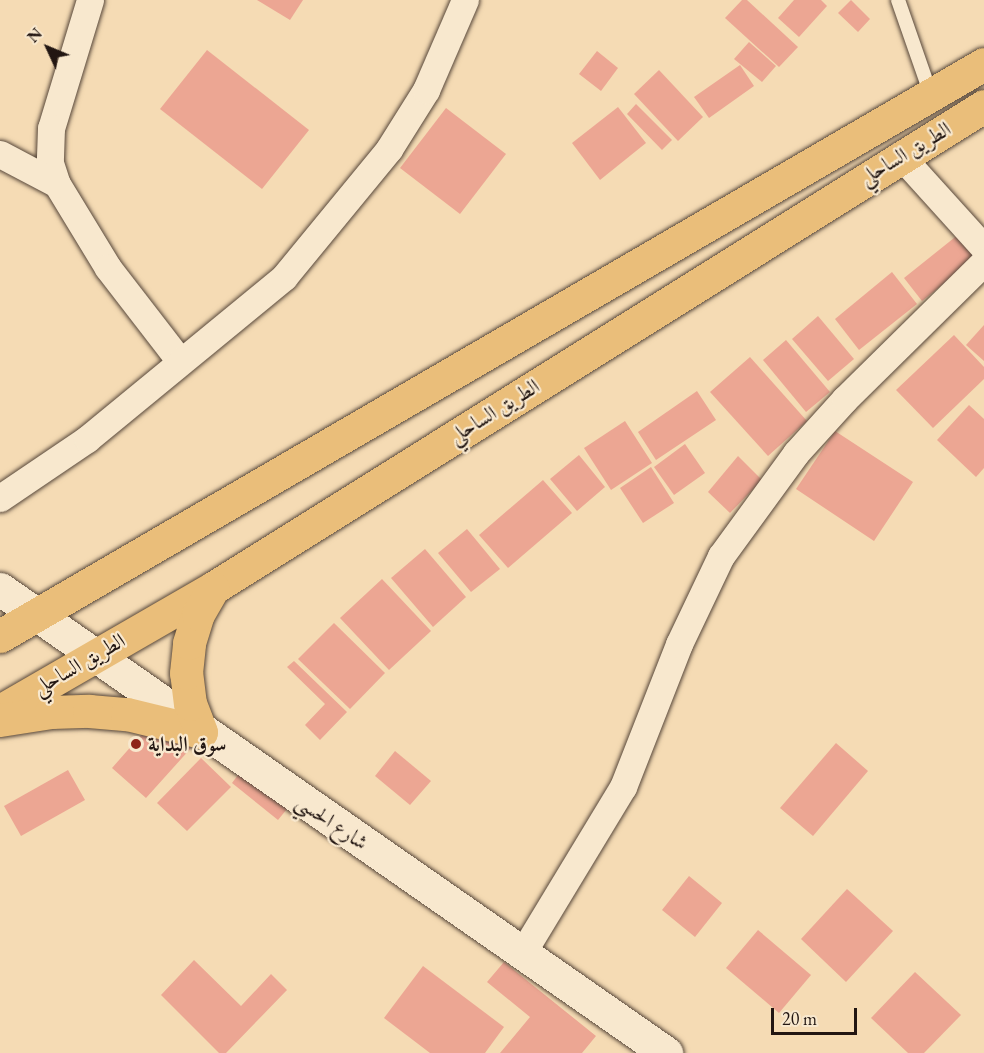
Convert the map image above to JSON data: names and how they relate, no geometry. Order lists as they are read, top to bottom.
{
  "streets": {
    "highway": ["الطريق الساحلي"],
    "street": ["شارع الحسي"]
  },
  "crossings": [
    ["الطريق الساحلي", "شارع الحسي"]
  ],
  "places": ["سوق البداية"],
  "scale_bar": "20 m",
  "north": "top left"
}
